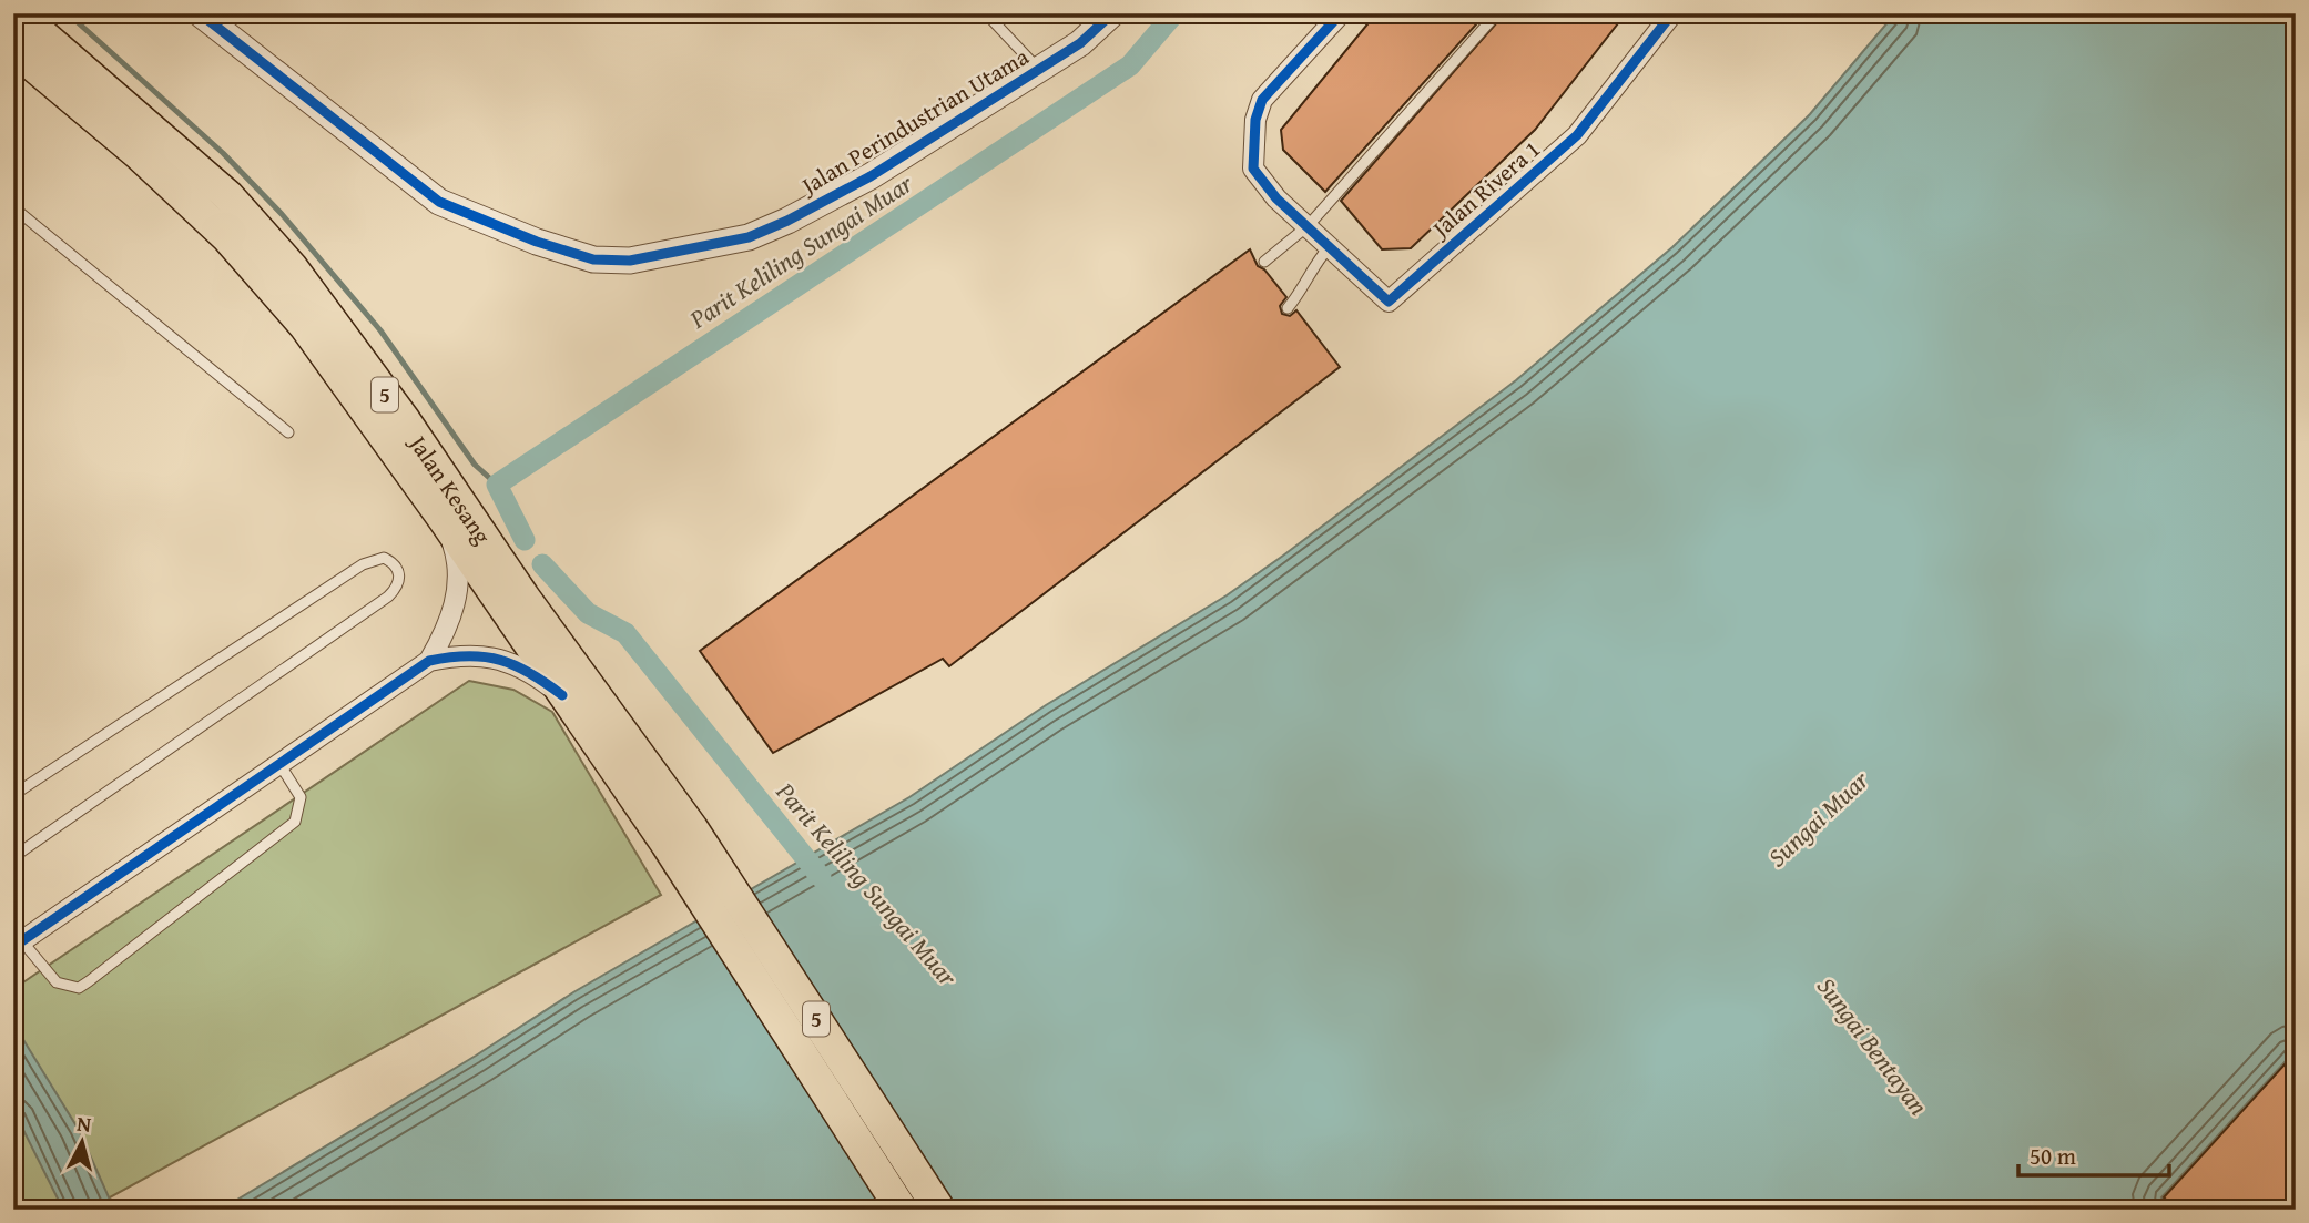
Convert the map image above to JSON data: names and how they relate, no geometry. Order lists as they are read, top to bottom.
{
  "streets": {
    "main road": ["5", "Jalan Kesang"],
    "street": ["Jalan Perindustrian Utama", "Jalan Rivera 1"]
  },
  "crossings": [
    ["5", "Jalan Kesang"]
  ],
  "water": ["Parit Keliling Sungai Muar", "Sungai Muar", "Sungai Bentayan"],
  "scale_bar": "50 m",
  "north": "top"
}
